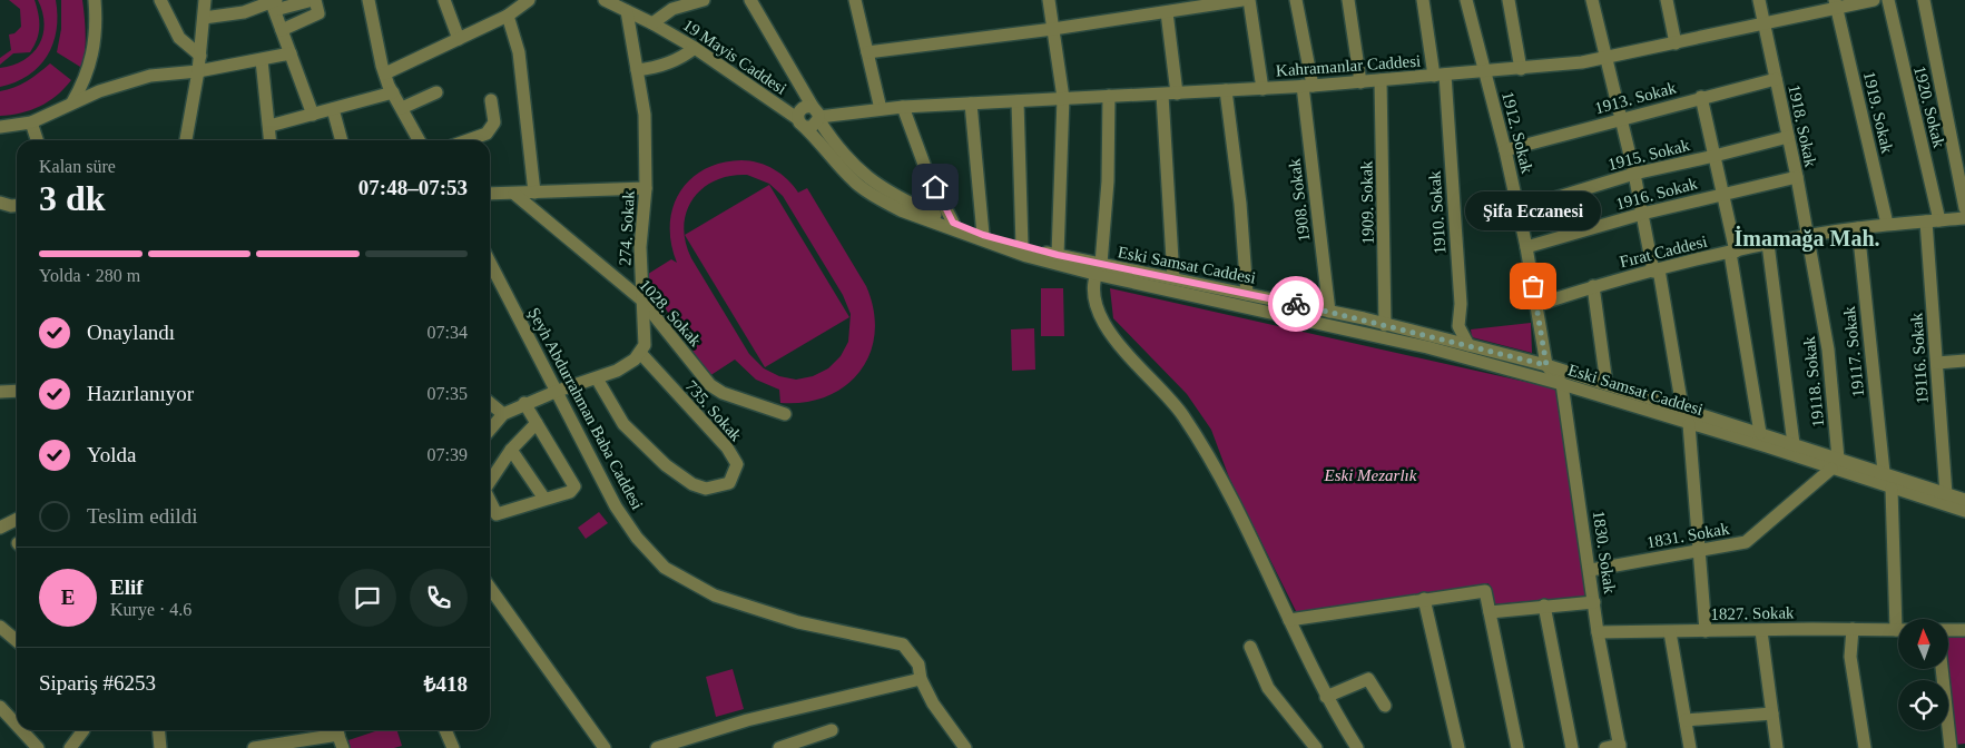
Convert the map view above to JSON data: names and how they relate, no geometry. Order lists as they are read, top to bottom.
{
  "streets": {
    "street": [
      "19 Mayis Caddesi",
      "Kahramanlar Caddesi",
      "1913. Sokak",
      "1920. Sokak",
      "1919. Sokak",
      "1918. Sokak",
      "1912. Sokak",
      "1915. Sokak",
      "1916. Sokak",
      "1908. Sokak",
      "1909. Sokak",
      "1910. Sokak",
      "274. Sokak",
      "Fırat Caddesi",
      "Eski Samsat Caddesi",
      "1028. Sokak",
      "19117. Sokak",
      "19116. Sokak",
      "19118. Sokak",
      "Şeyh Abdurrahman Baba Caddesi",
      "735. Sokak",
      "1831. Sokak",
      "1830. Sokak",
      "1827. Sokak"
    ]
  },
  "crossings": [
    ["19 Mayis Caddesi", "274. Sokak"],
    ["19 Mayis Caddesi", "Eski Samsat Caddesi"],
    ["Kahramanlar Caddesi", "1919. Sokak"],
    ["Kahramanlar Caddesi", "1918. Sokak"],
    ["Kahramanlar Caddesi", "1912. Sokak"],
    ["Kahramanlar Caddesi", "1908. Sokak"],
    ["Kahramanlar Caddesi", "1909. Sokak"],
    ["Kahramanlar Caddesi", "1910. Sokak"],
    ["Kahramanlar Caddesi", "Eski Samsat Caddesi"],
    ["1913. Sokak", "1918. Sokak"],
    ["1913. Sokak", "1912. Sokak"],
    ["1920. Sokak", "Fırat Caddesi"],
    ["1920. Sokak", "19116. Sokak"],
    ["1919. Sokak", "Fırat Caddesi"],
    ["1918. Sokak", "1915. Sokak"],
    ["1918. Sokak", "1916. Sokak"],
    ["1918. Sokak", "Fırat Caddesi"],
    ["1918. Sokak", "19118. Sokak"],
    ["1912. Sokak", "1915. Sokak"],
    ["1912. Sokak", "1916. Sokak"],
    ["1912. Sokak", "Fırat Caddesi"],
    ["1912. Sokak", "Eski Samsat Caddesi"],
    ["1908. Sokak", "Eski Samsat Caddesi"],
    ["1909. Sokak", "Eski Samsat Caddesi"],
    ["1910. Sokak", "Eski Samsat Caddesi"],
    ["274. Sokak", "1028. Sokak"],
    ["274. Sokak", "735. Sokak"],
    ["Fırat Caddesi", "19117. Sokak"],
    ["Fırat Caddesi", "19116. Sokak"],
    ["Fırat Caddesi", "19118. Sokak"],
    ["Eski Samsat Caddesi", "19117. Sokak"],
    ["Eski Samsat Caddesi", "19116. Sokak"],
    ["Eski Samsat Caddesi", "19118. Sokak"],
    ["Eski Samsat Caddesi", "1831. Sokak"],
    ["Eski Samsat Caddesi", "1830. Sokak"],
    ["19118. Sokak", "1831. Sokak"],
    ["1831. Sokak", "1830. Sokak"],
    ["1830. Sokak", "1827. Sokak"]
  ],
  "districts": ["İmamağa Mah."],
  "parks": ["Eski Mezarlık"],
  "places": ["Şifa Eczanesi"],
  "north": "top",
  "page": {
    "heading": ["3 dk", "Kalan süre", "07:48–07:53"],
    "panel": [
      "Elif",
      "Kurye · 4.6",
      "Sipariş #6253",
      "₺418"
    ],
    "bubble": "Şifa Eczanesi",
    "bar": "Yolda · 280 m",
    "list": [
      ["Onaylandı", "07:34"],
      ["Hazırlanıyor", "07:35"],
      ["Yolda", "07:39"],
      "Teslim edildi"
    ],
    "round": "E"
  }
}
